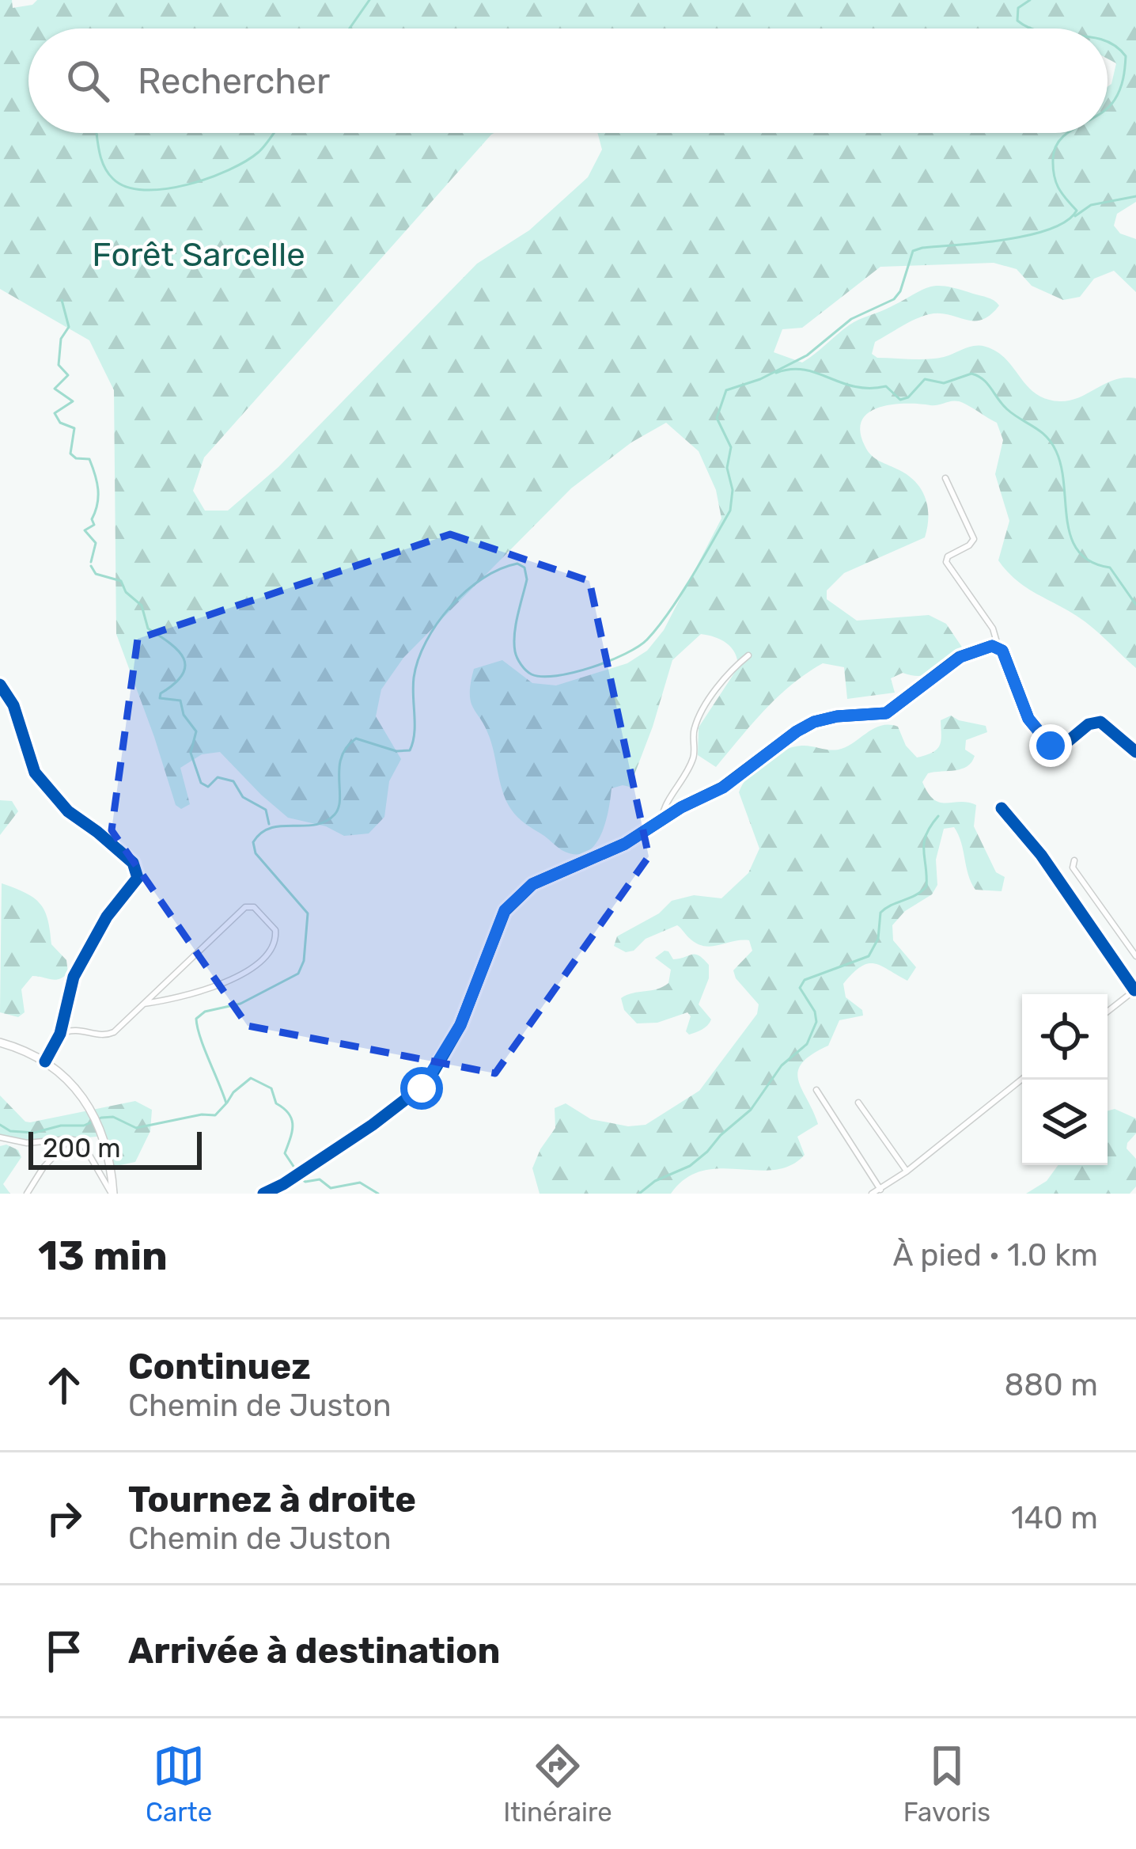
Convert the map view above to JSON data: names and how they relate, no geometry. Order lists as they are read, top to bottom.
{
  "parks": ["Forêt Sarcelle"],
  "scale_bar": "200 m",
  "page": {
    "search": "Rechercher",
    "scale": "200 m",
    "heading": ["13 min", "À pied · 1.0 km"],
    "list": [
      ["Continuez", "Chemin de Juston", "880 m"],
      ["Tournez à droite", "Chemin de Juston", "140 m"],
      "Arrivée à destination"
    ],
    "nav": ["Carte", "Itinéraire", "Favoris"]
  }
}
